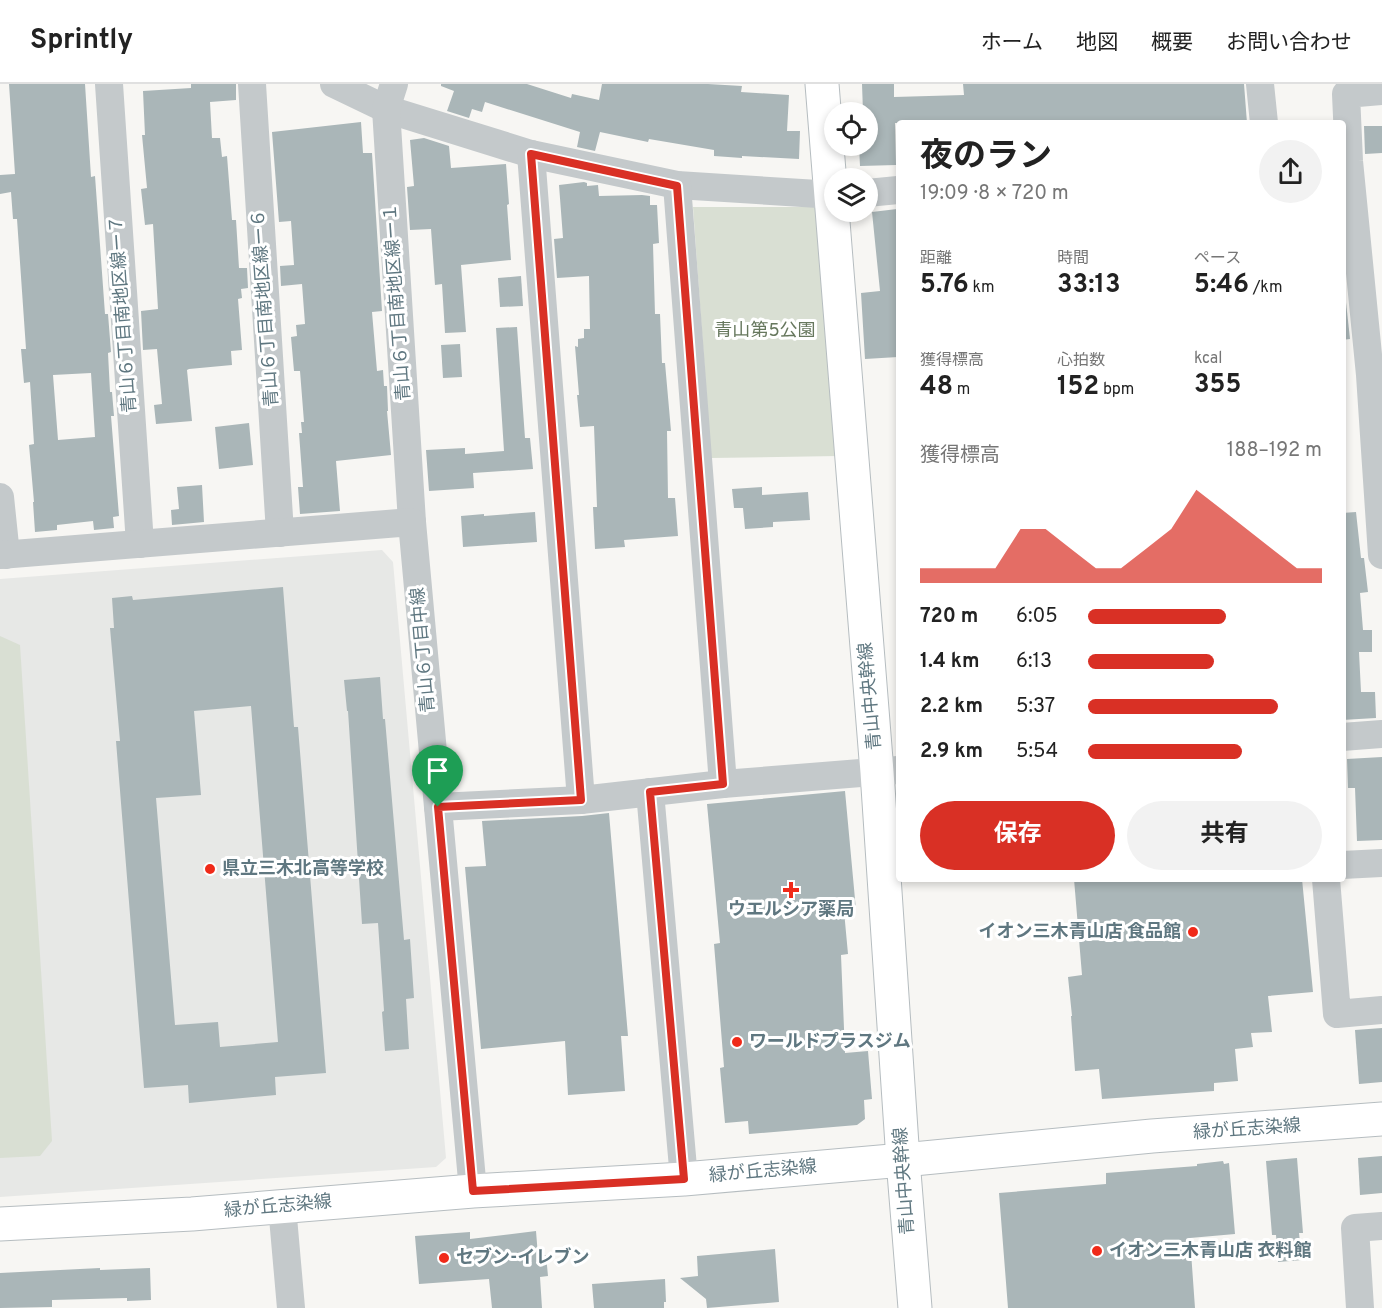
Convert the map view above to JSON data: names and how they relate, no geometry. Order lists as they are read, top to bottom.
{
  "streets": {
    "street": [
      "青山６丁目南地区線ー１",
      "青山６丁目南地区線ー６",
      "青山６丁目南地区線ー７",
      "青山６丁目中線",
      "青山中央幹線",
      "緑が丘志染線"
    ]
  },
  "crossings": [
    ["青山６丁目南地区線ー１", "青山６丁目中線"],
    ["青山６丁目中線", "緑が丘志染線"],
    ["青山中央幹線", "緑が丘志染線"]
  ],
  "parks": ["青山第5公園"],
  "places": {
    "other": [
      "県立三木北高等学校",
      "イオン三木青山店 食品館",
      "ワールドプラスジム",
      "イオン三木青山店 衣料館",
      "セブン-イレブン"
    ],
    "health": ["ウエルシア薬局"]
  },
  "page": {
    "header": "Sprintly",
    "nav": [
      "ホーム",
      "地図",
      "概要",
      "お問い合わせ"
    ],
    "heading": ["夜のラン", "19:09 · 8 × 720 m"],
    "stats": [
      ["距離", "5.76 km"],
      ["時間", "33:13"],
      ["ペース", "5:46 /km"],
      ["獲得標高", "48 m"],
      ["心拍数", "152 bpm"],
      ["kcal", "355"]
    ],
    "chart": ["獲得標高", "188–192 m"],
    "list": [
      {
        "name": "720 m",
        "note": "6:05"
      },
      {
        "name": "1.4 km",
        "note": "6:13"
      },
      {
        "name": "2.2 km",
        "note": "5:37"
      },
      {
        "name": "2.9 km",
        "note": "5:54"
      }
    ],
    "buttons": ["保存", "共有"]
  }
}
